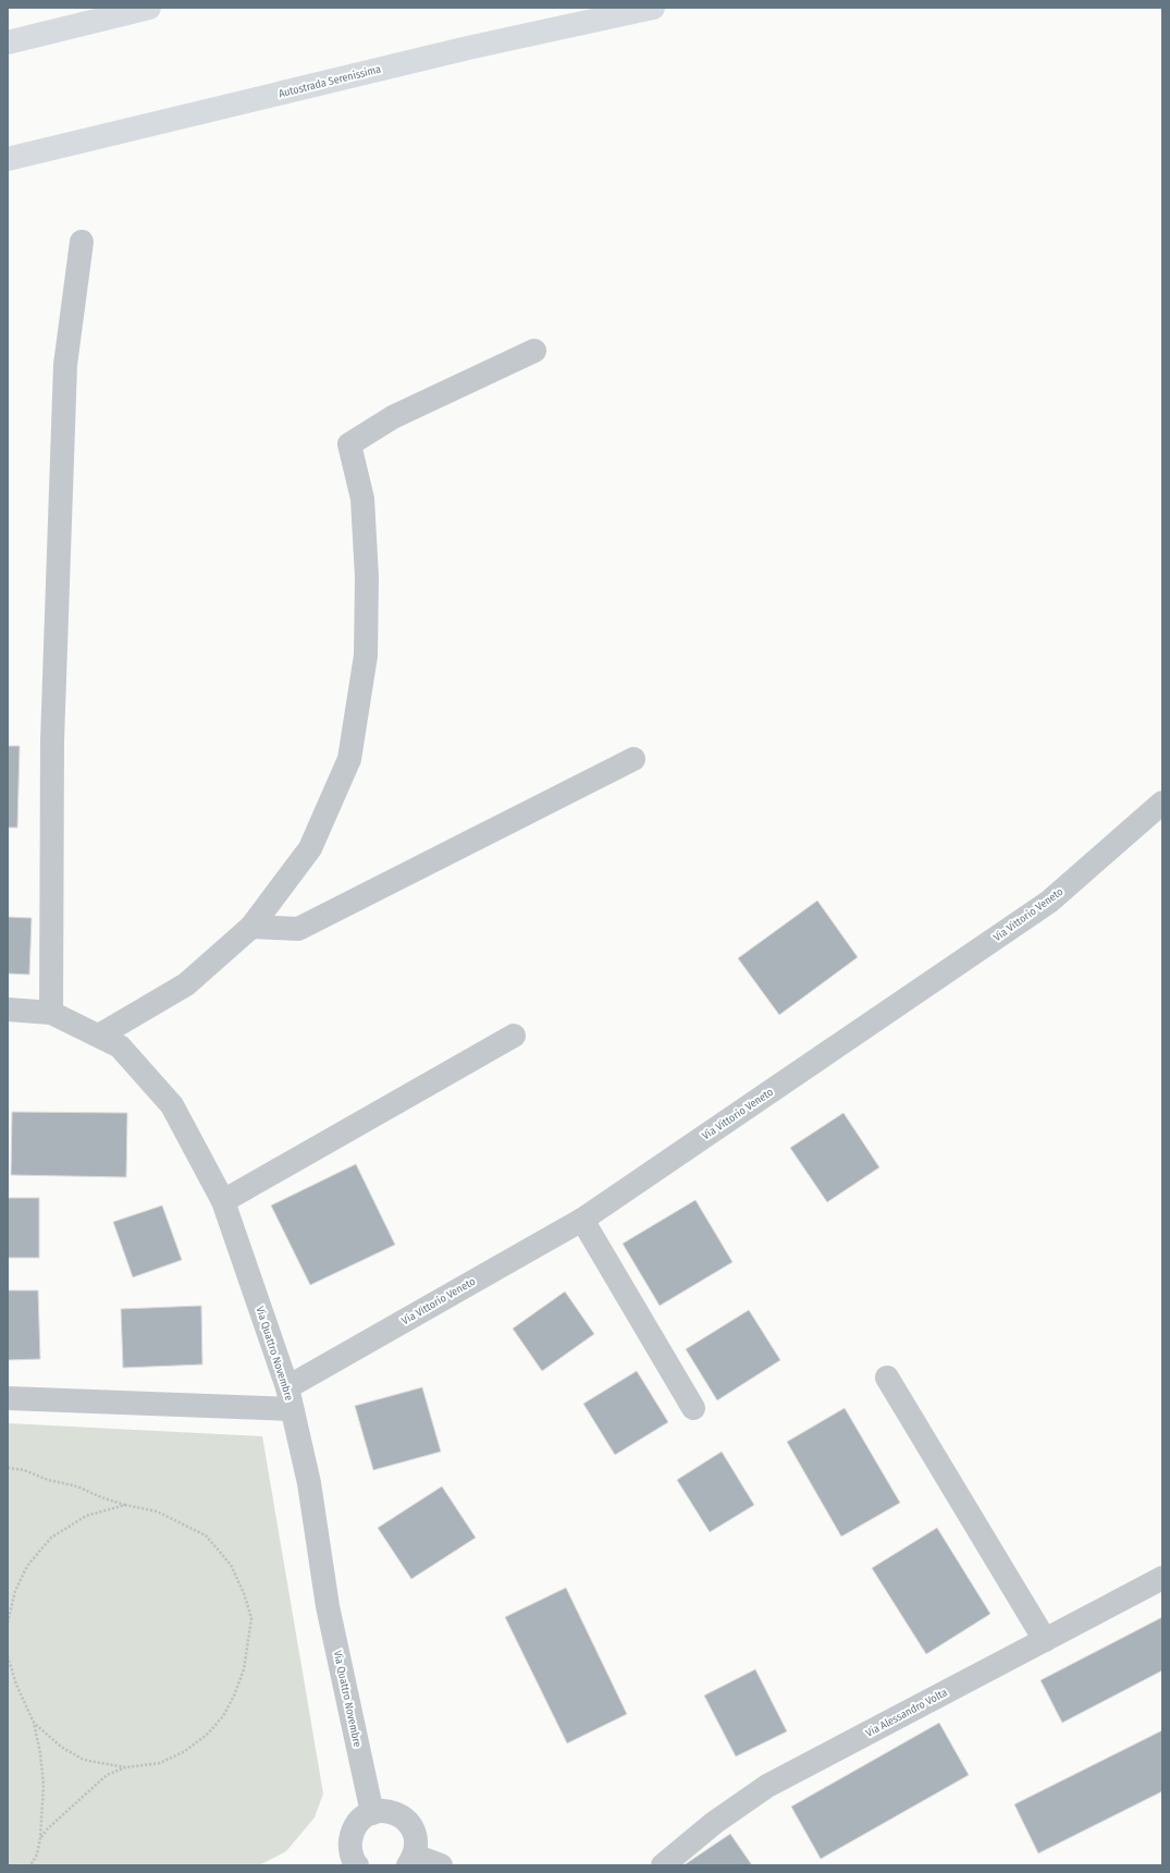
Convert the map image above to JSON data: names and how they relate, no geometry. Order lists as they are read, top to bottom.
{
  "streets": {
    "highway": ["Autostrada Serenissima"],
    "street": ["Via Vittorio Veneto", "Via Quattro Novembre", "Via Alessandro Volta"]
  },
  "crossings": [
    ["Via Vittorio Veneto", "Via Quattro Novembre"]
  ]
}
